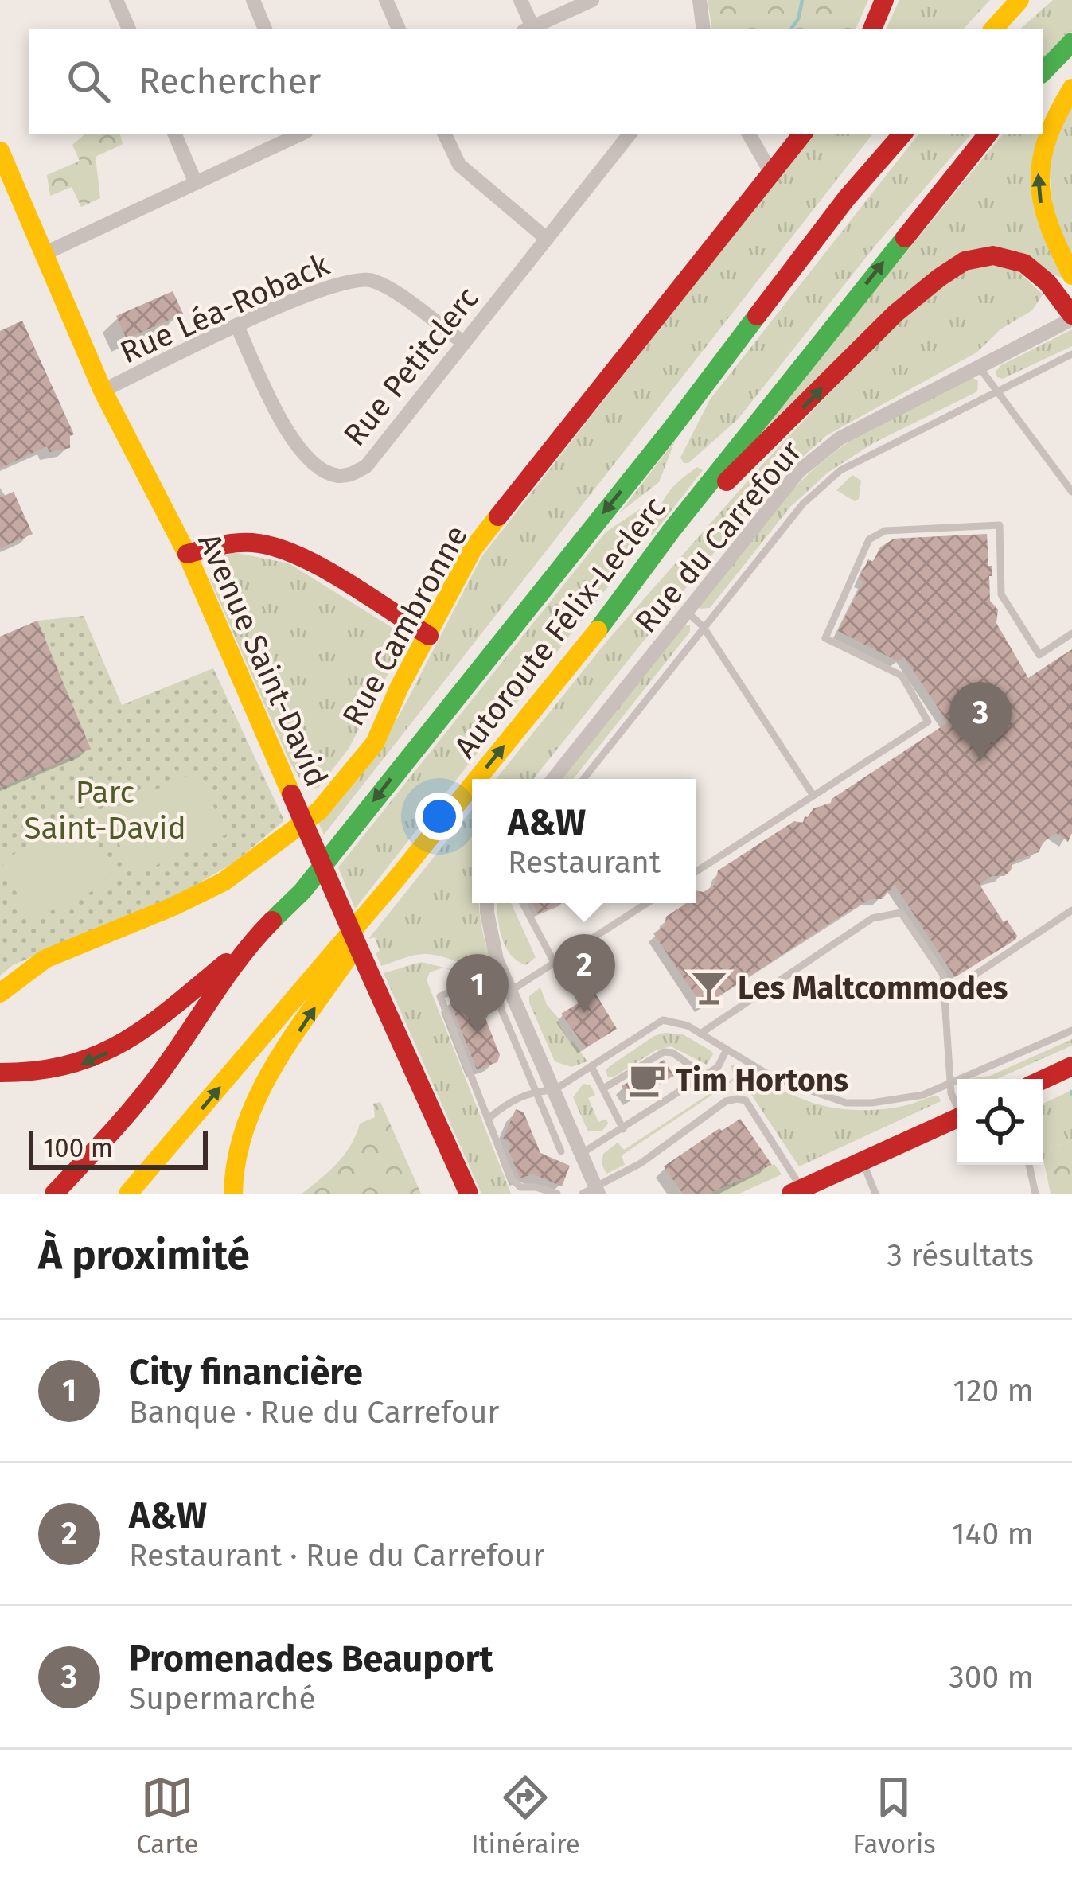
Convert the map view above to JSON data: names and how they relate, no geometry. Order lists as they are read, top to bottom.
{
  "streets": {
    "main road": ["Rue Cambronne", "Autoroute Félix-Leclerc", "Avenue Saint-David"],
    "street": ["Rue Léa-Roback", "Rue Petitclerc", "Rue du Carrefour"]
  },
  "crossings": [
    ["Rue Léa-Roback", "Rue Petitclerc"],
    ["Rue Léa-Roback", "Avenue Saint-David"]
  ],
  "parks": ["Parc Saint-David"],
  "places": {
    "bar": ["Les Maltcommodes"],
    "cafe": ["Tim Hortons"]
  },
  "scale_bar": "100 m",
  "page": {
    "search": "Rechercher",
    "pins": ["3", "2", "1"],
    "popup": ["A&W", "Restaurant"],
    "scale": "100 m",
    "heading": ["À proximité", "3 résultats"],
    "list": [
      {
        "mark": "1",
        "name": "City financière",
        "note": "Banque · Rue du Carrefour",
        "value": "120 m"
      },
      {
        "mark": "2",
        "name": "A&W",
        "note": "Restaurant · Rue du Carrefour",
        "value": "140 m"
      },
      {
        "mark": "3",
        "name": "Promenades Beauport",
        "note": "Supermarché",
        "value": "300 m"
      }
    ],
    "nav": ["Carte", "Itinéraire", "Favoris"]
  }
}
